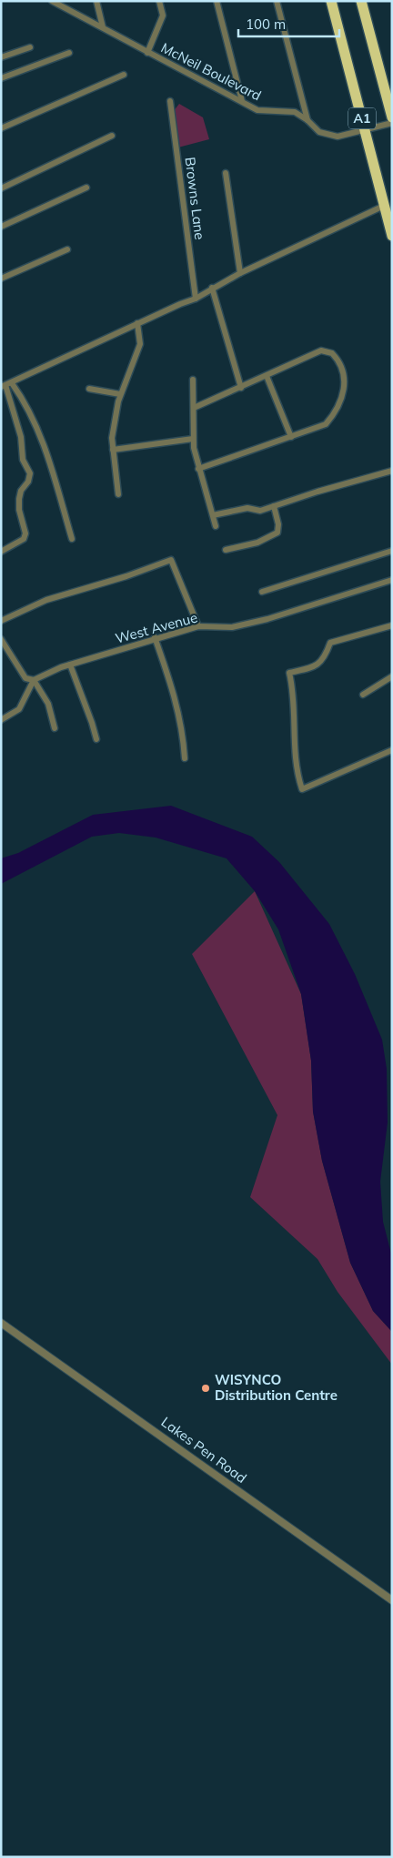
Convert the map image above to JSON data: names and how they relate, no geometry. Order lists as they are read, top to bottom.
{
  "streets": {
    "highway": ["A1"],
    "street": [
      "McNeil Boulevard",
      "Browns Lane",
      "West Avenue",
      "Lakes Pen Road"
    ]
  },
  "crossings": [
    ["McNeil Boulevard", "A1"]
  ],
  "places": ["WISYNCO Distribution Centre"],
  "scale_bar": "100 m"
}
